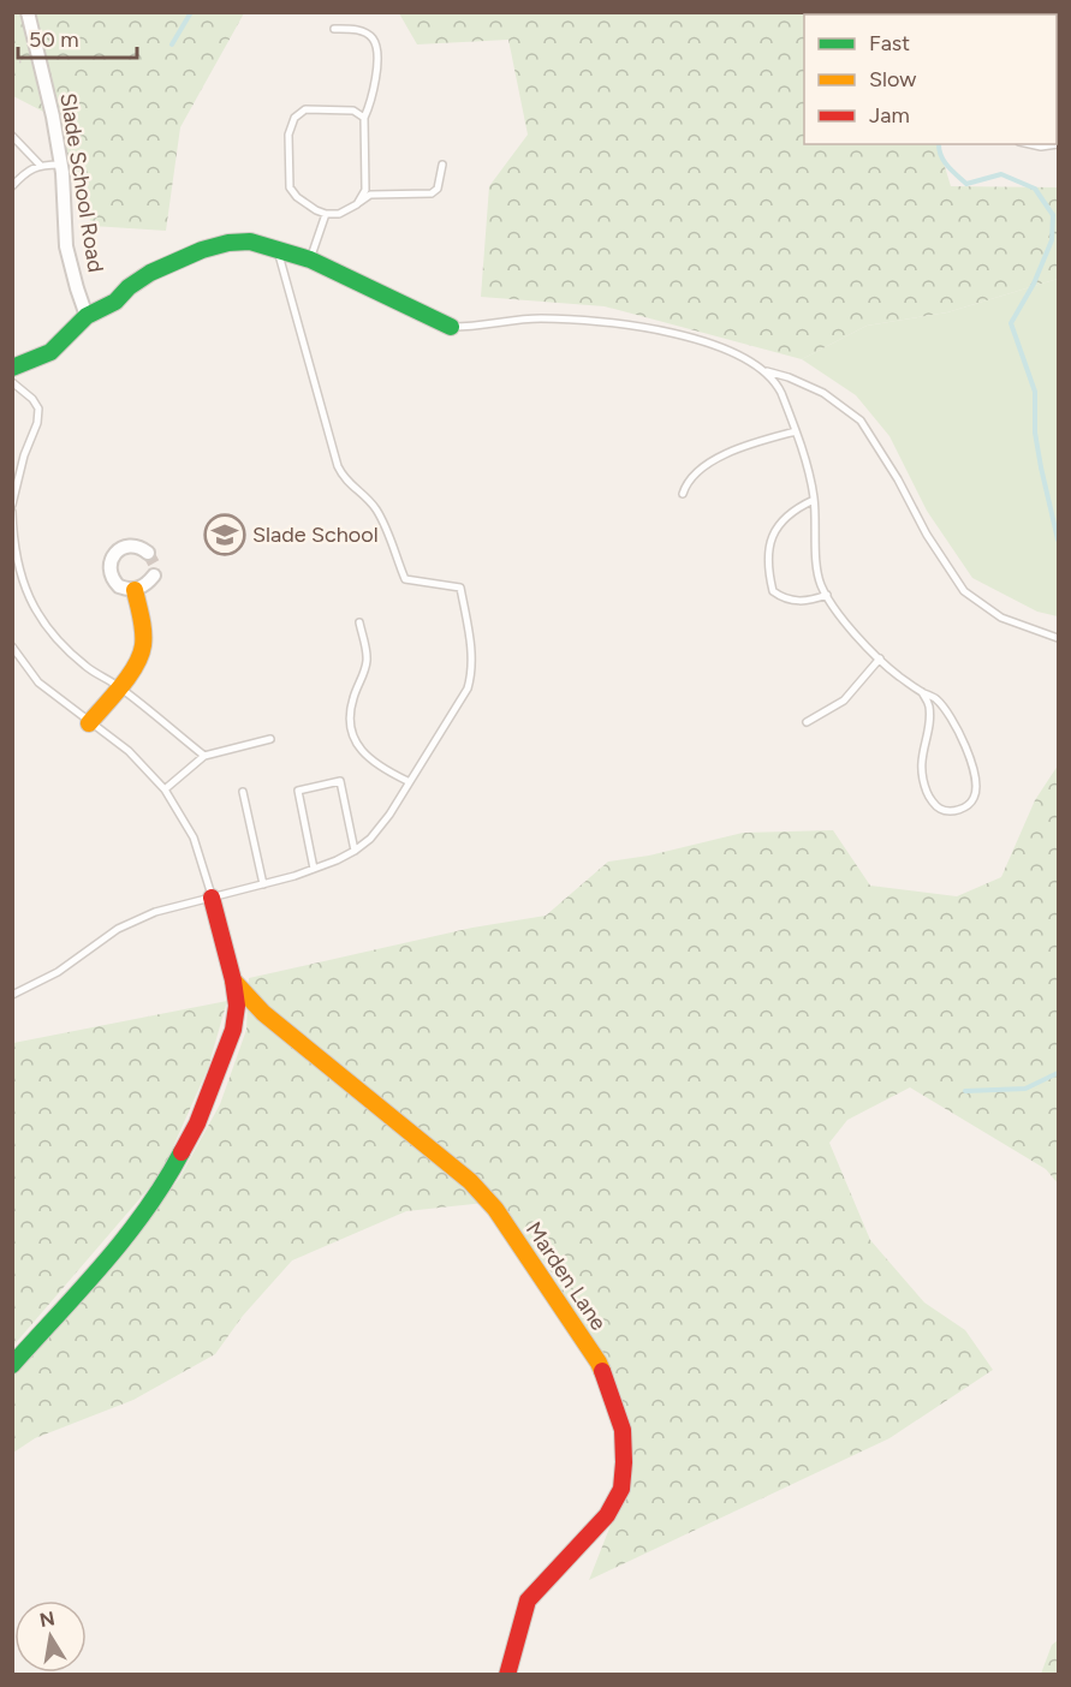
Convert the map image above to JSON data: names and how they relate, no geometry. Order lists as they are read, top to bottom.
{
  "streets": {
    "street": ["Slade School Road", "Marden Lane"]
  },
  "places": {
    "school or university": ["Slade School"]
  },
  "legend": ["Fast", "Slow", "Jam"],
  "scale_bar": "50 m",
  "north": "top"
}
